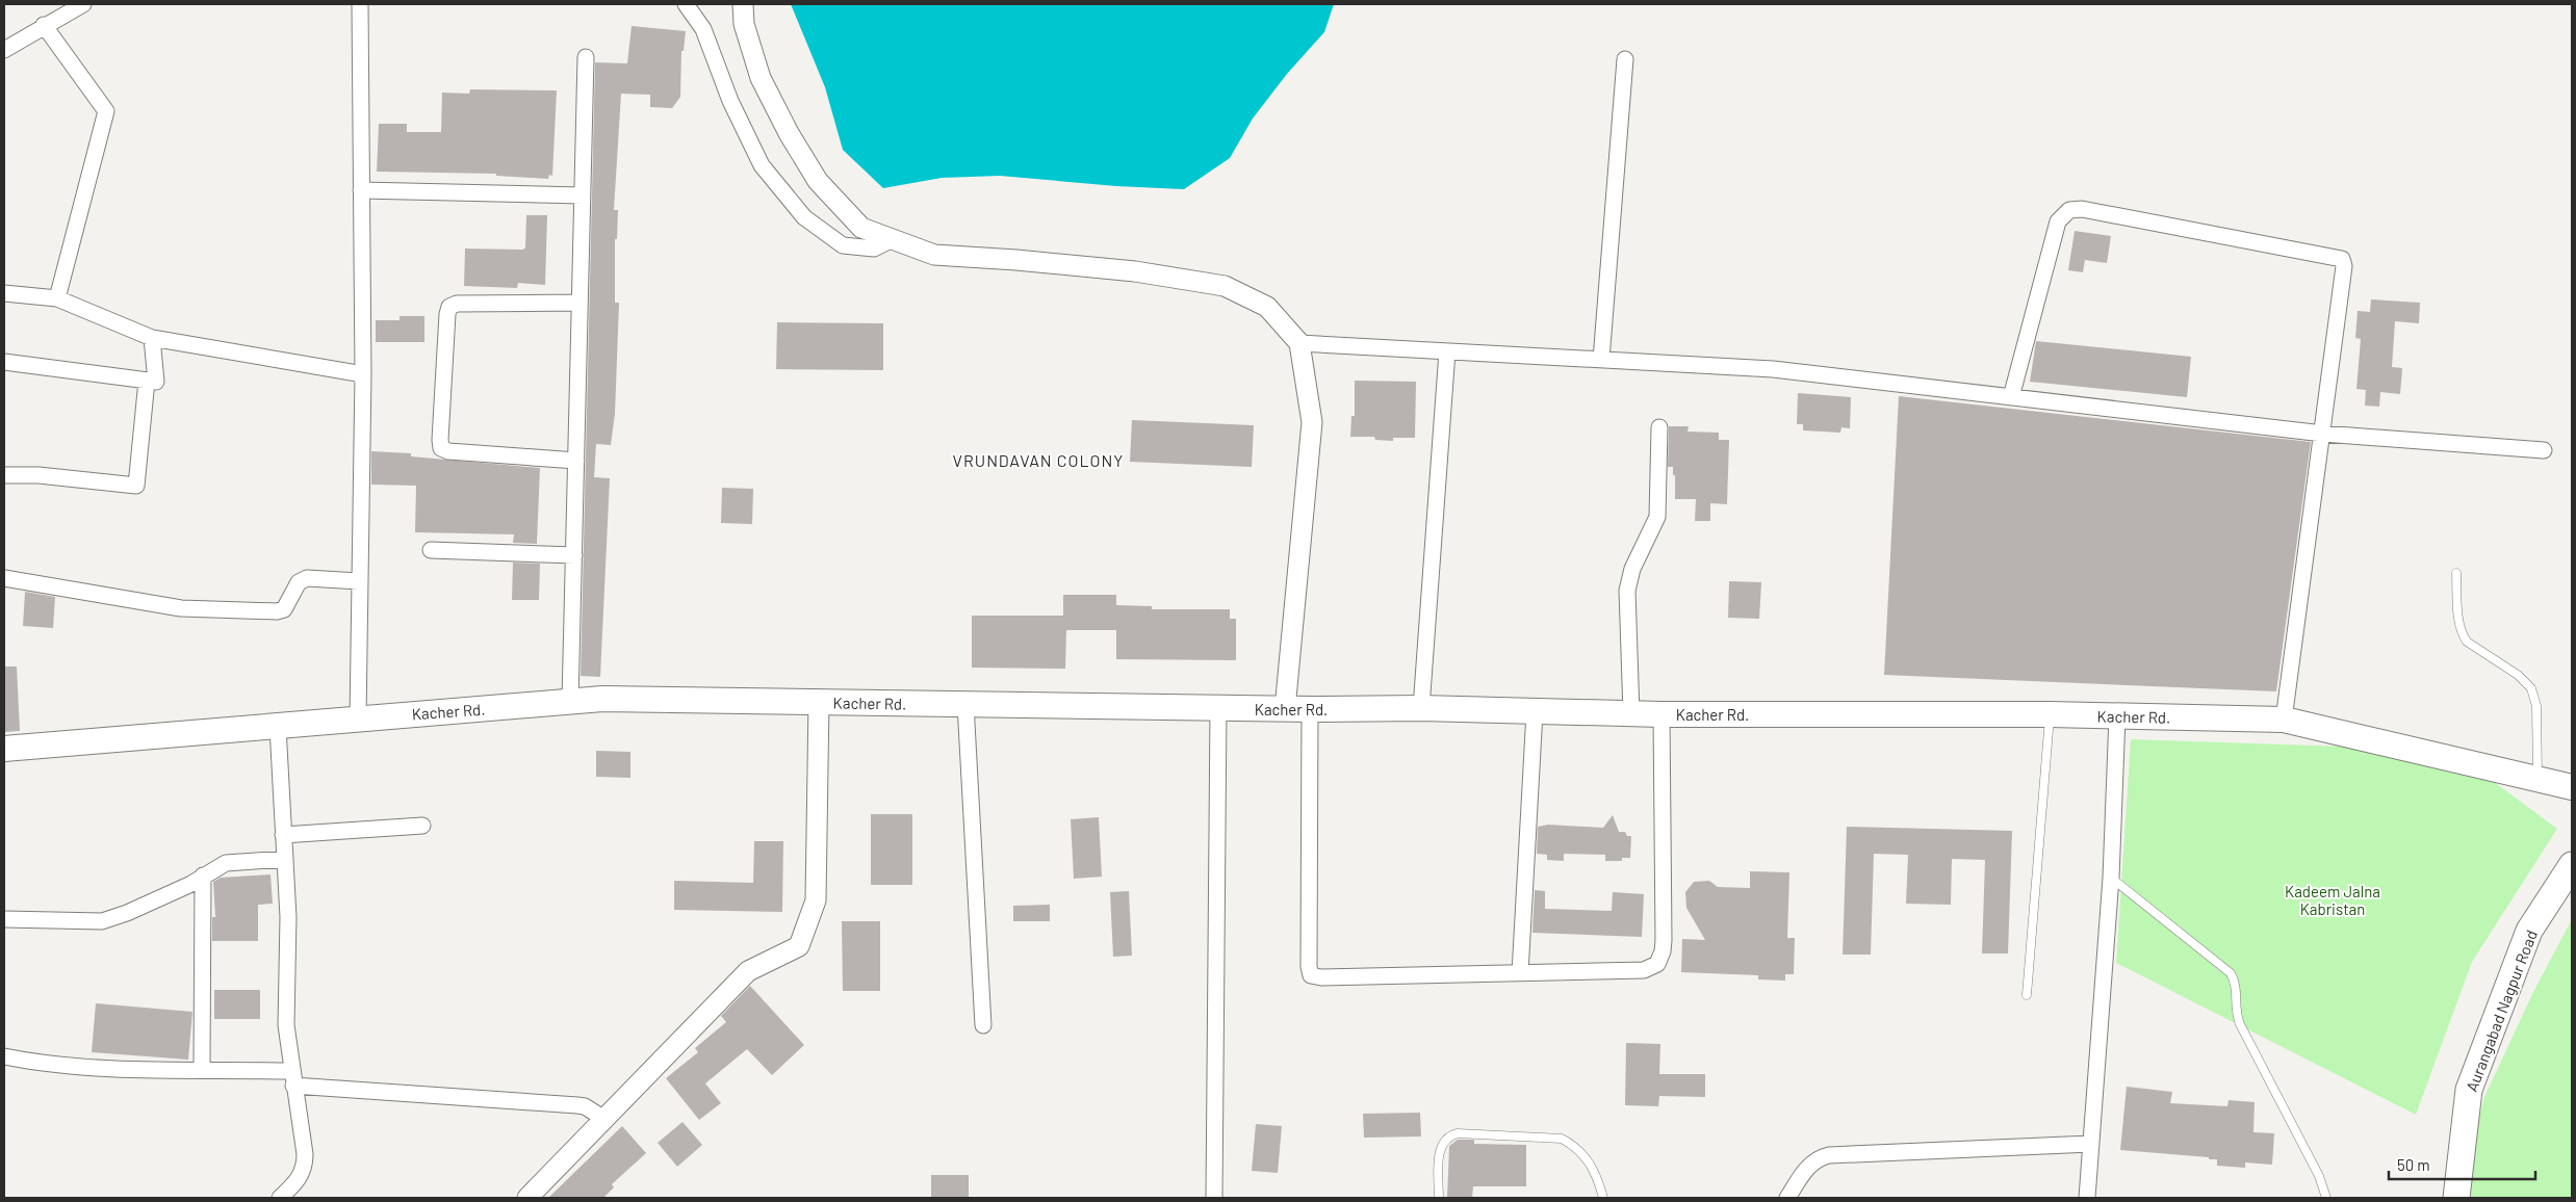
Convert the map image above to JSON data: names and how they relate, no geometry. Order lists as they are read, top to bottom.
{
  "streets": {
    "highway": ["Aurangabad Nagpur Road"],
    "main road": ["Kacher Rd."]
  },
  "districts": ["VRUNDAVAN COLONY"],
  "parks": ["Kadeem Jalna Kabristan"],
  "scale_bar": "50 m"
}
